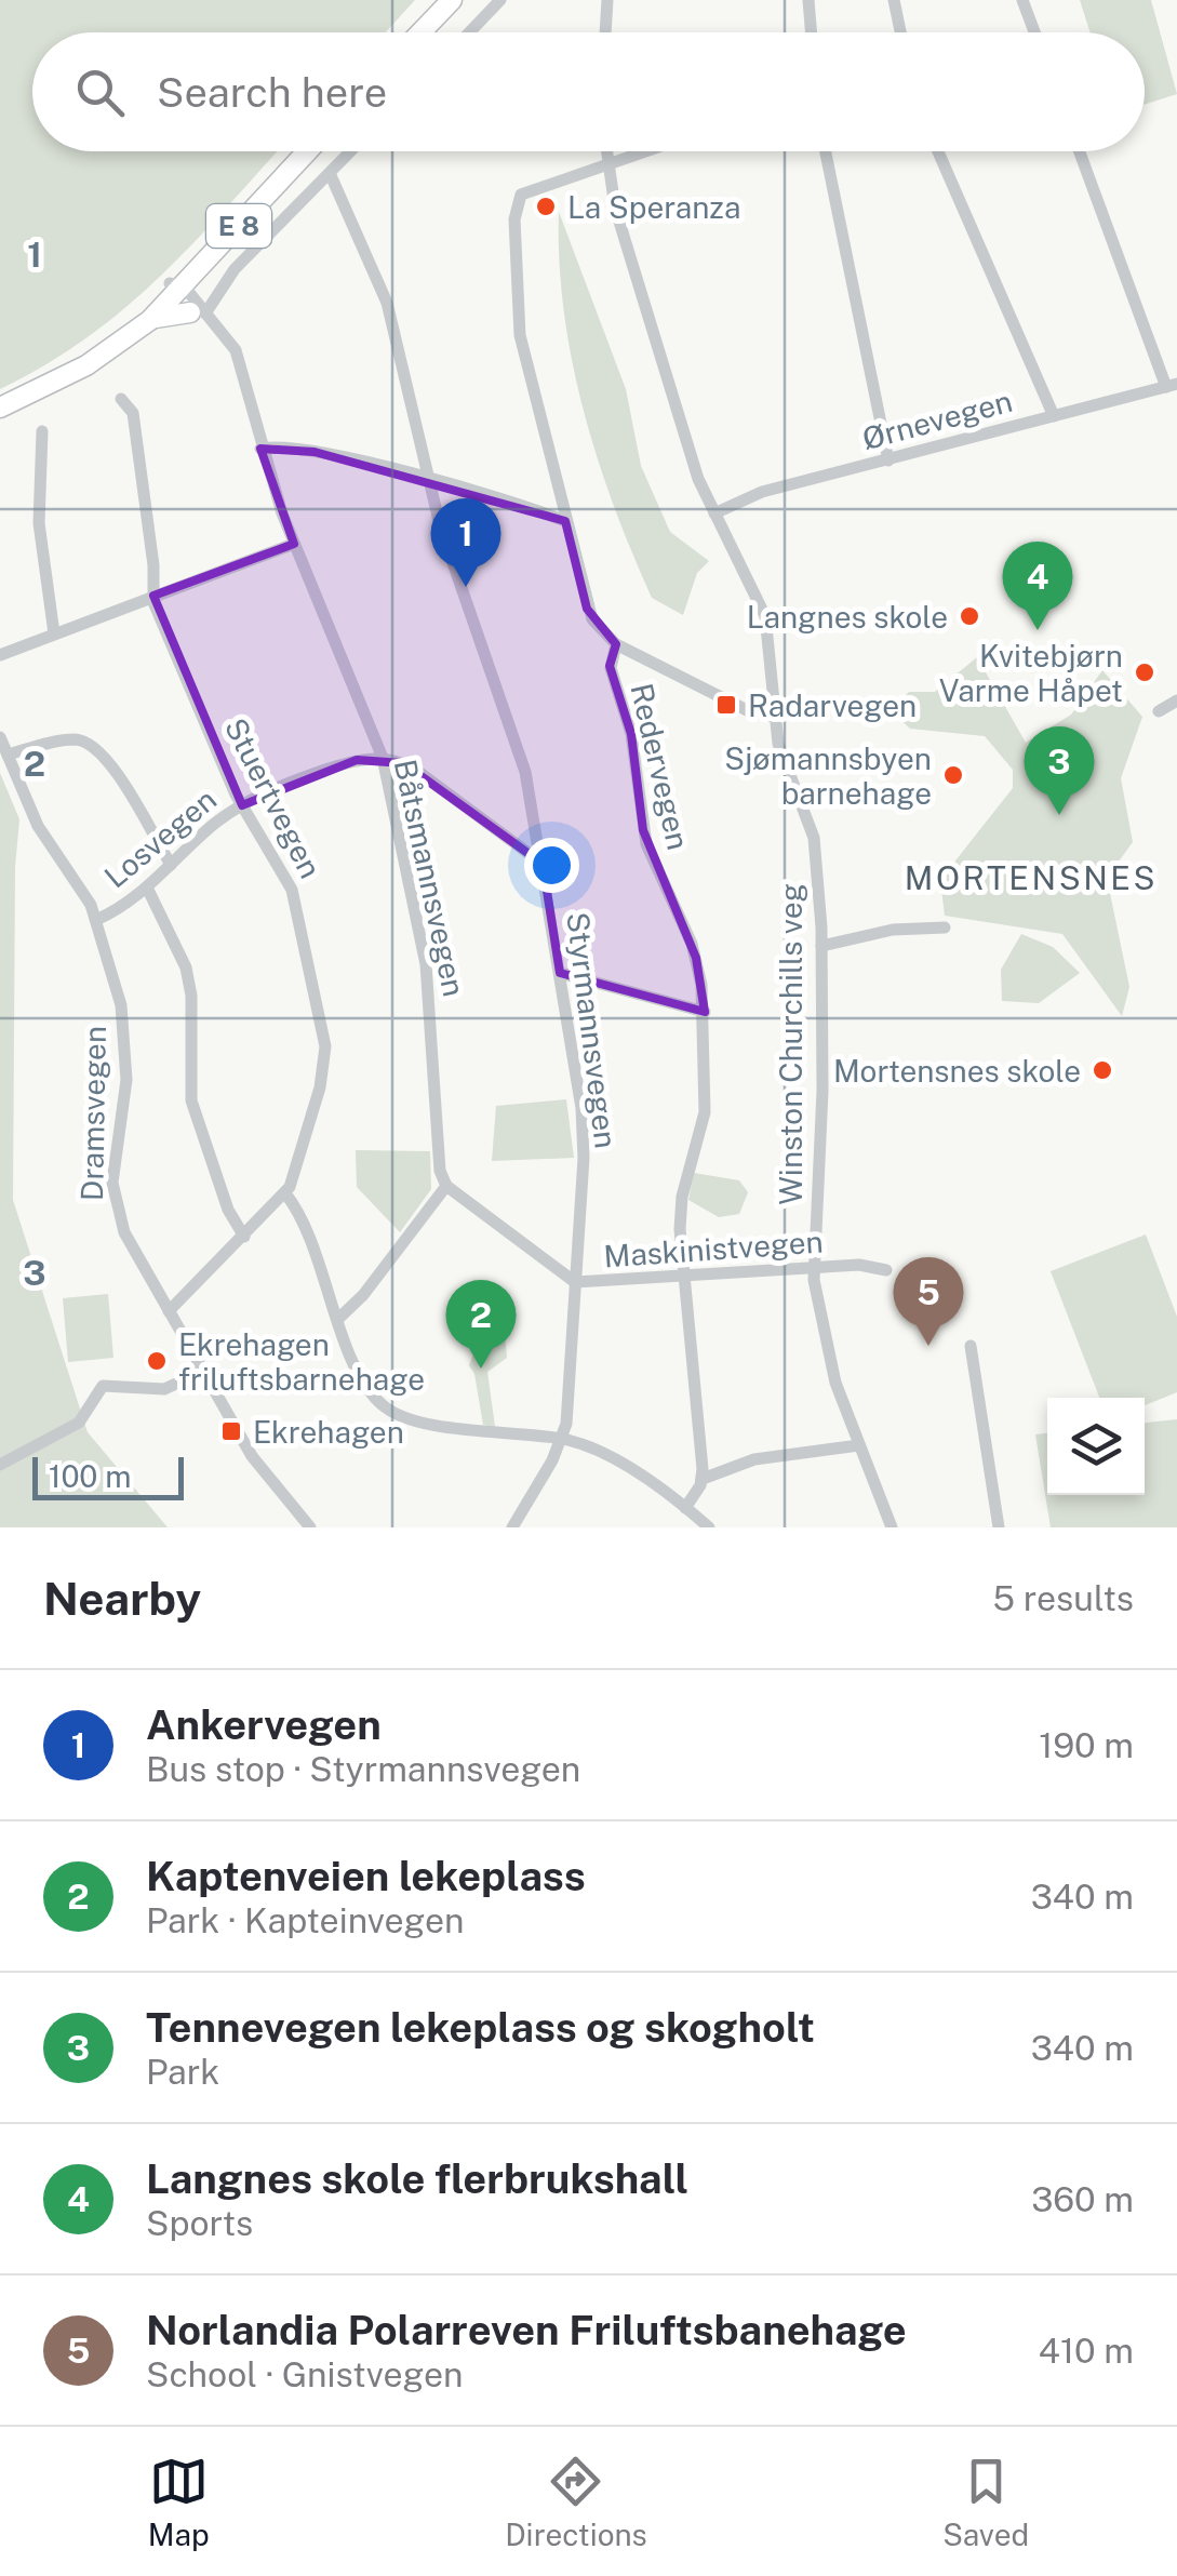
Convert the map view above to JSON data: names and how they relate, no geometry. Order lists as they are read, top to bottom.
{
  "streets": {
    "highway": ["E 8"],
    "street": [
      "Ørnevegen",
      "Redervegen",
      "Stuertvegen",
      "Losvegen",
      "Båtsmannsvegen",
      "Styrmannsvegen",
      "Winston Churchills veg",
      "Dramsvegen",
      "Maskinistvegen"
    ]
  },
  "crossings": [
    ["E 8", "Båtsmannsvegen"],
    ["Ørnevegen", "Winston Churchills veg"],
    ["Redervegen", "Winston Churchills veg"],
    ["Redervegen", "Maskinistvegen"],
    ["Stuertvegen", "Losvegen"],
    ["Stuertvegen", "Dramsvegen"],
    ["Losvegen", "Båtsmannsvegen"],
    ["Losvegen", "Dramsvegen"],
    ["Båtsmannsvegen", "Maskinistvegen"],
    ["Styrmannsvegen", "Maskinistvegen"],
    ["Winston Churchills veg", "Maskinistvegen"]
  ],
  "districts": ["MORTENSNES"],
  "places": {
    "other": [
      "La Speranza",
      "Langnes skole",
      "Kvitebjørn Varme Håpet",
      "Sjømannsbyen barnehage",
      "Mortensnes skole",
      "Ekrehagen friluftsbarnehage"
    ],
    "transit": ["Radarvegen", "Ekrehagen"]
  },
  "scale_bar": "100 m",
  "page": {
    "search": "Search here",
    "pins": [
      "1",
      "4",
      "3",
      "5",
      "2"
    ],
    "scale": "100 m",
    "heading": ["Nearby", "5 results"],
    "list": [
      {
        "mark": "1",
        "name": "Ankervegen",
        "note": "Bus stop · Styrmannsvegen",
        "value": "190 m"
      },
      {
        "mark": "2",
        "name": "Kaptenveien lekeplass",
        "note": "Park · Kapteinvegen",
        "value": "340 m"
      },
      {
        "mark": "3",
        "name": "Tennevegen lekeplass og skogholt",
        "note": "Park",
        "value": "340 m"
      },
      {
        "mark": "4",
        "name": "Langnes skole flerbrukshall",
        "note": "Sports",
        "value": "360 m"
      },
      {
        "mark": "5",
        "name": "Norlandia Polarreven Friluftsbanehage",
        "note": "School · Gnistvegen",
        "value": "410 m"
      }
    ],
    "nav": ["Map", "Directions", "Saved"]
  },
  "grid": {
    "rows": ["1", "2", "3"]
  }
}
